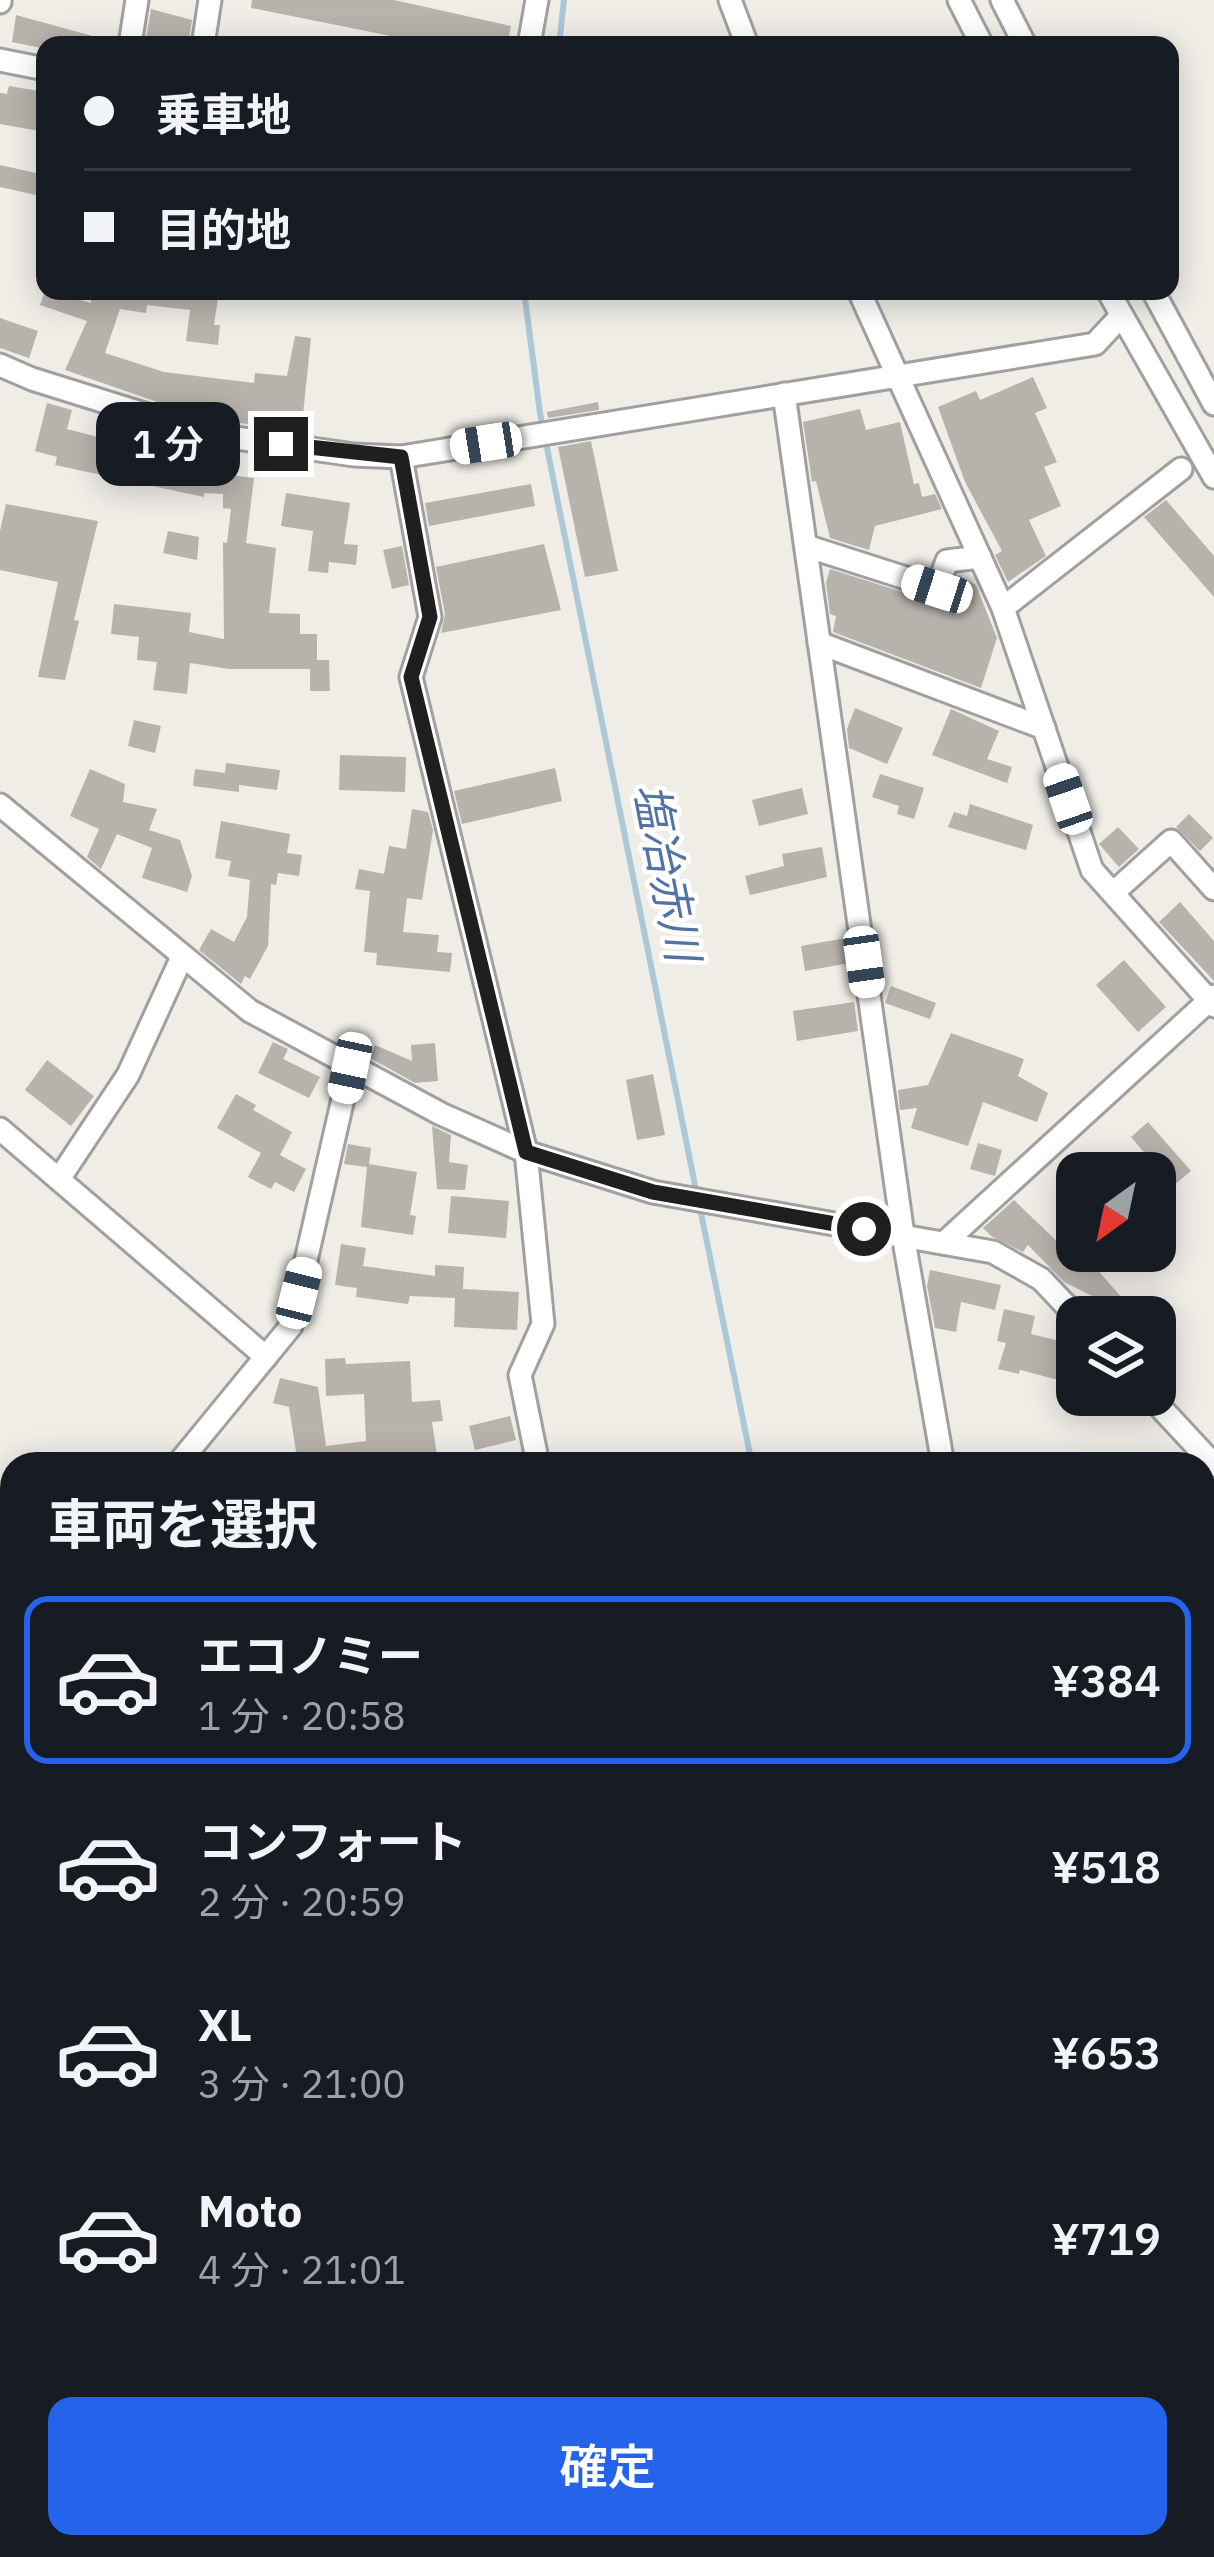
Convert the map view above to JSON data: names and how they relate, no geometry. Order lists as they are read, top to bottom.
{
  "water": ["塩冶赤川"],
  "north": "bottom left",
  "page": {
    "banner": ["乗車地", "目的地"],
    "bubble": "1 分",
    "heading": "車両を選択",
    "list": [
      {
        "name": "エコノミー",
        "note": "1 分 · 20:58",
        "value": "¥384"
      },
      {
        "name": "コンフォート",
        "note": "2 分 · 20:59",
        "value": "¥518"
      },
      {
        "name": "XL",
        "note": "3 分 · 21:00",
        "value": "¥653"
      },
      {
        "name": "Moto",
        "note": "4 分 · 21:01",
        "value": "¥719"
      }
    ],
    "buttons": "確定"
  }
}
